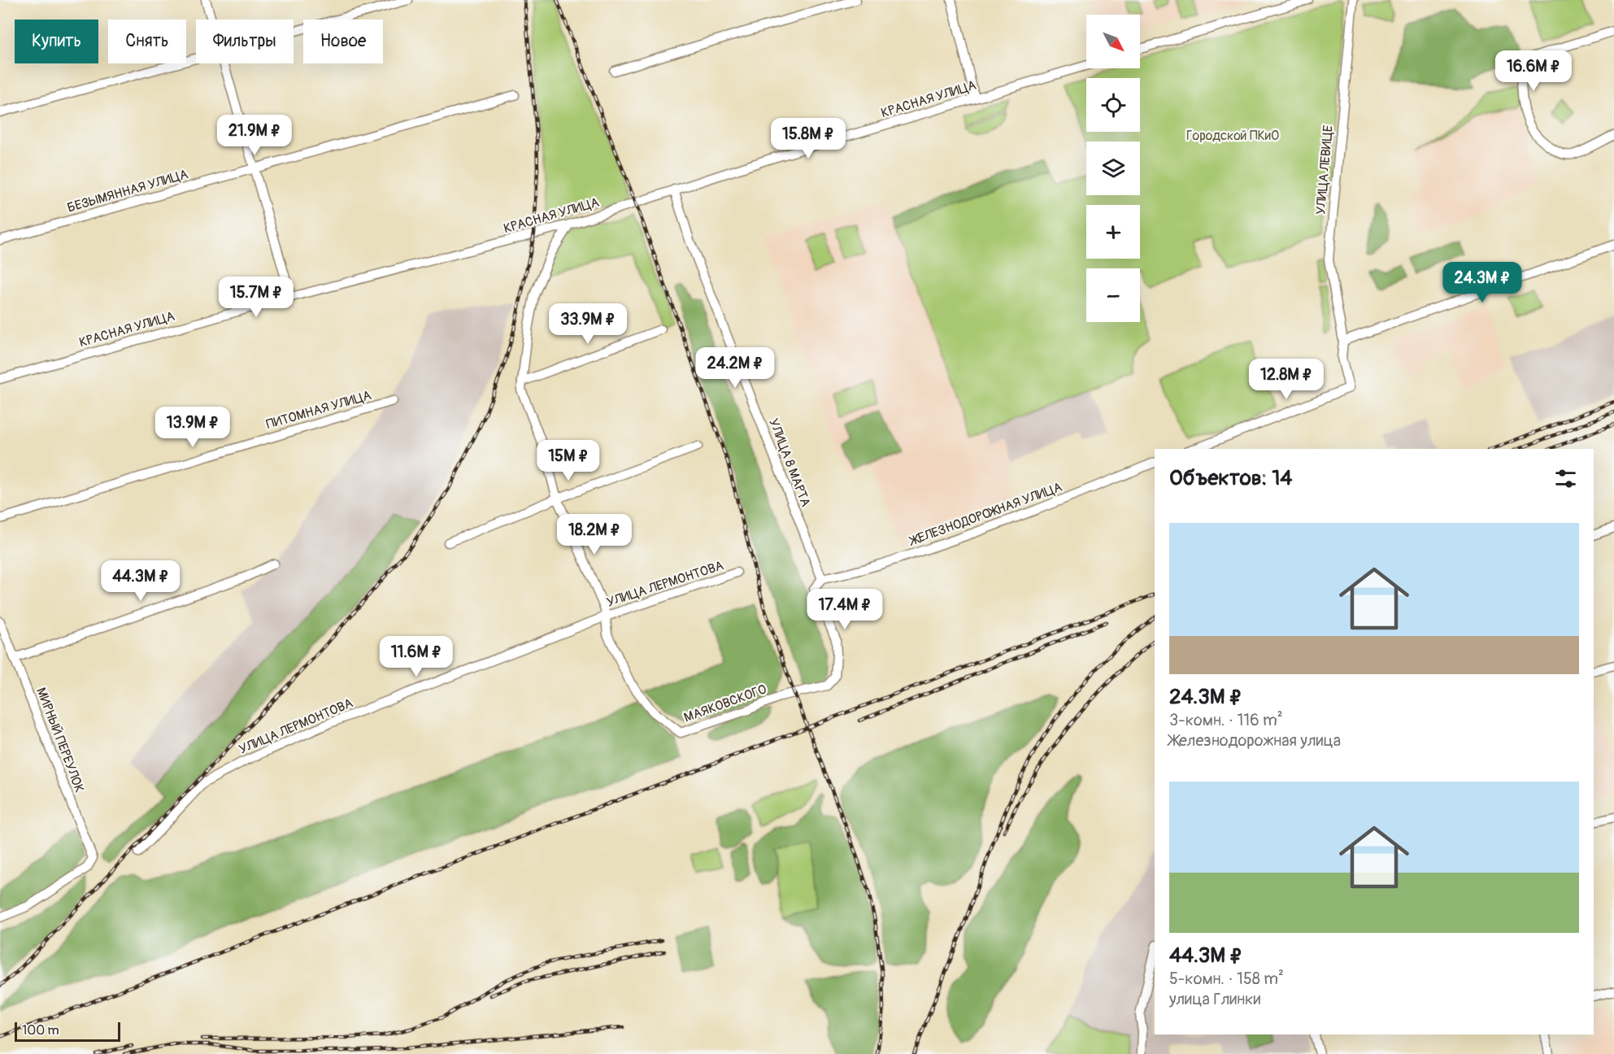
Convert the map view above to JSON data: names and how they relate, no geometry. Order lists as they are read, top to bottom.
{
  "streets": {
    "street": [
      "КРАСНАЯ УЛИЦА",
      "УЛИЦА ЛЕВИЦЕ",
      "БЕЗЫМЯННАЯ УЛИЦА",
      "ПИТОМНАЯ УЛИЦА",
      "УЛИЦА 8 МАРТА",
      "ЖЕЛЕЗНОДОРОЖНАЯ УЛИЦА",
      "УЛИЦА ЛЕРМОНТОВА",
      "МАЯКОВСКОГО",
      "МИРНЫЙ ПЕРЕУЛОК"
    ]
  },
  "crossings": [
    ["КРАСНАЯ УЛИЦА", "УЛИЦА 8 МАРТА"],
    ["КРАСНАЯ УЛИЦА", "МАЯКОВСКОГО"],
    ["УЛИЦА 8 МАРТА", "ЖЕЛЕЗНОДОРОЖНАЯ УЛИЦА"],
    ["УЛИЦА 8 МАРТА", "МАЯКОВСКОГО"],
    ["ЖЕЛЕЗНОДОРОЖНАЯ УЛИЦА", "МАЯКОВСКОГО"],
    ["УЛИЦА ЛЕРМОНТОВА", "МАЯКОВСКОГО"]
  ],
  "parks": ["Городской ПКиО"],
  "scale_bar": "100 m",
  "north": "bottom right",
  "page": {
    "map_buttons": ["+", "−"],
    "chip": [
      "Купить",
      "Снять",
      "Фильтры",
      "Новое"
    ],
    "price": [
      "16.6M ₽",
      "21.9M ₽",
      "15.8M ₽",
      "24.3M ₽",
      "15.7M ₽",
      "33.9M ₽",
      "24.2M ₽",
      "12.8M ₽",
      "13.9M ₽",
      "15M ₽",
      "18.2M ₽",
      "44.3M ₽",
      "17.4M ₽",
      "11.6M ₽"
    ],
    "heading": "Объектов: 14",
    "list": [
      {
        "name": "24.3M ₽",
        "note": "3-комн. · 116 m² · Железнодорожная улица"
      },
      {
        "name": "44.3M ₽",
        "note": "5-комн. · 158 m² · улица Глинки"
      }
    ],
    "scale": "100 m"
  }
}
